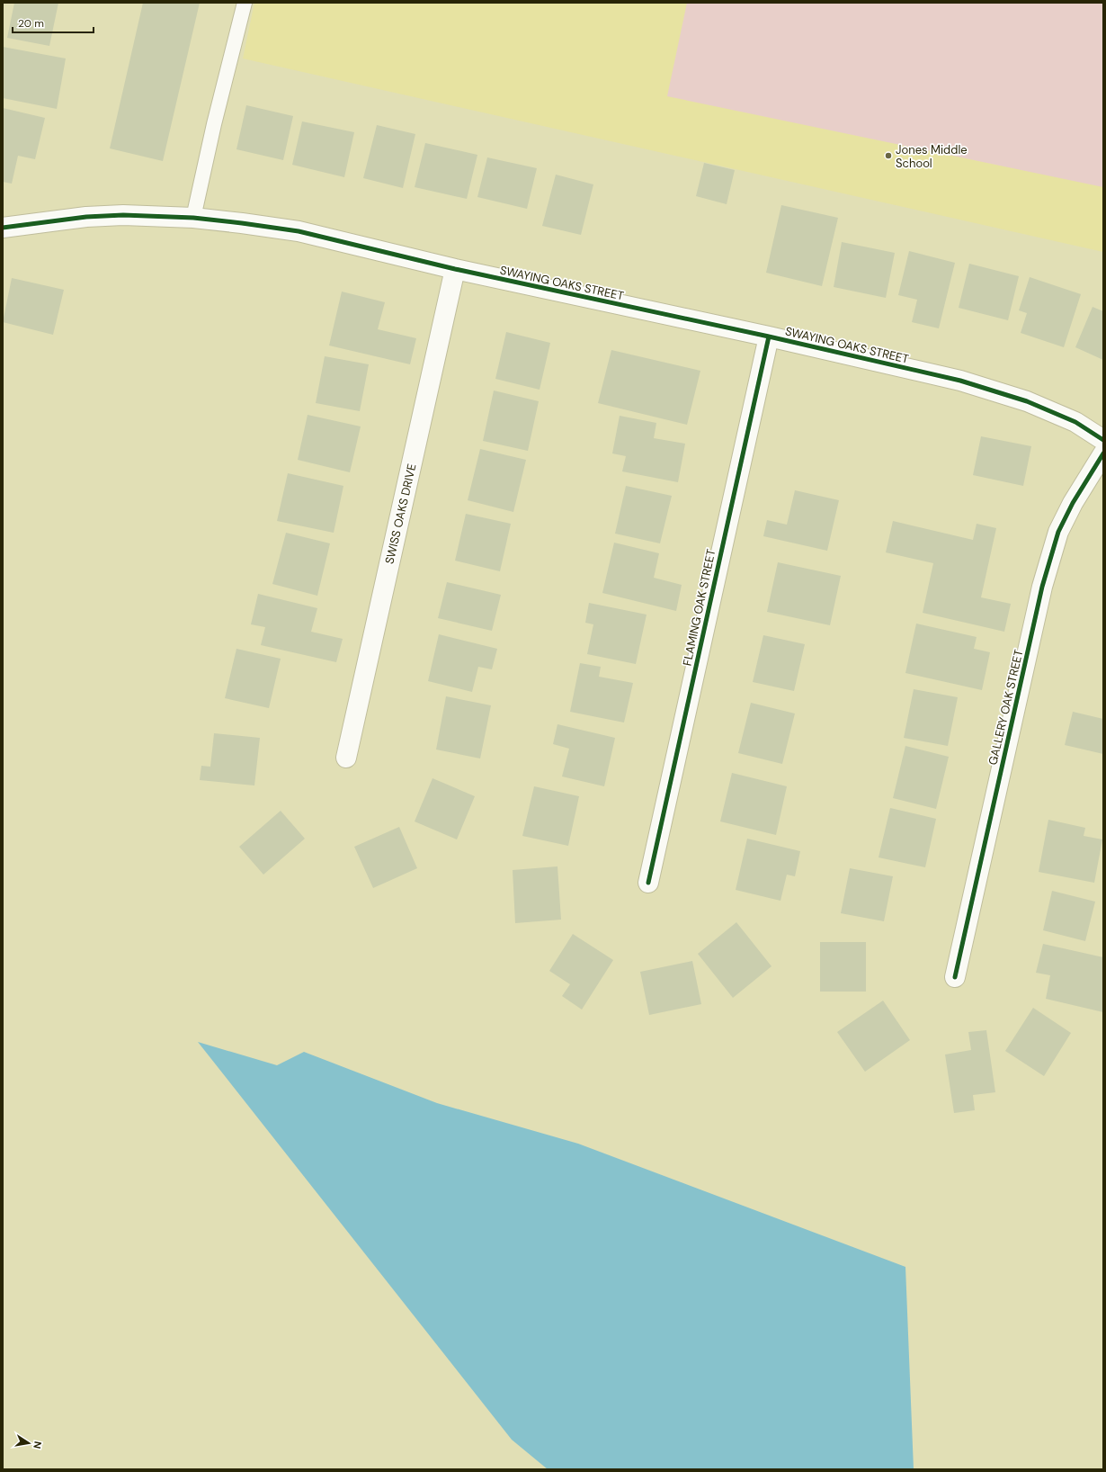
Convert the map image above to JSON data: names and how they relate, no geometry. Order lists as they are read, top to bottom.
{
  "streets": {
    "street": [
      "SWAYING OAKS STREET",
      "SWISS OAKS DRIVE",
      "FLAMING OAK STREET",
      "GALLERY OAK STREET"
    ]
  },
  "crossings": [
    ["SWAYING OAKS STREET", "SWISS OAKS DRIVE"],
    ["SWAYING OAKS STREET", "FLAMING OAK STREET"]
  ],
  "places": ["Jones Middle School"],
  "scale_bar": "20 m",
  "north": "right"
}
